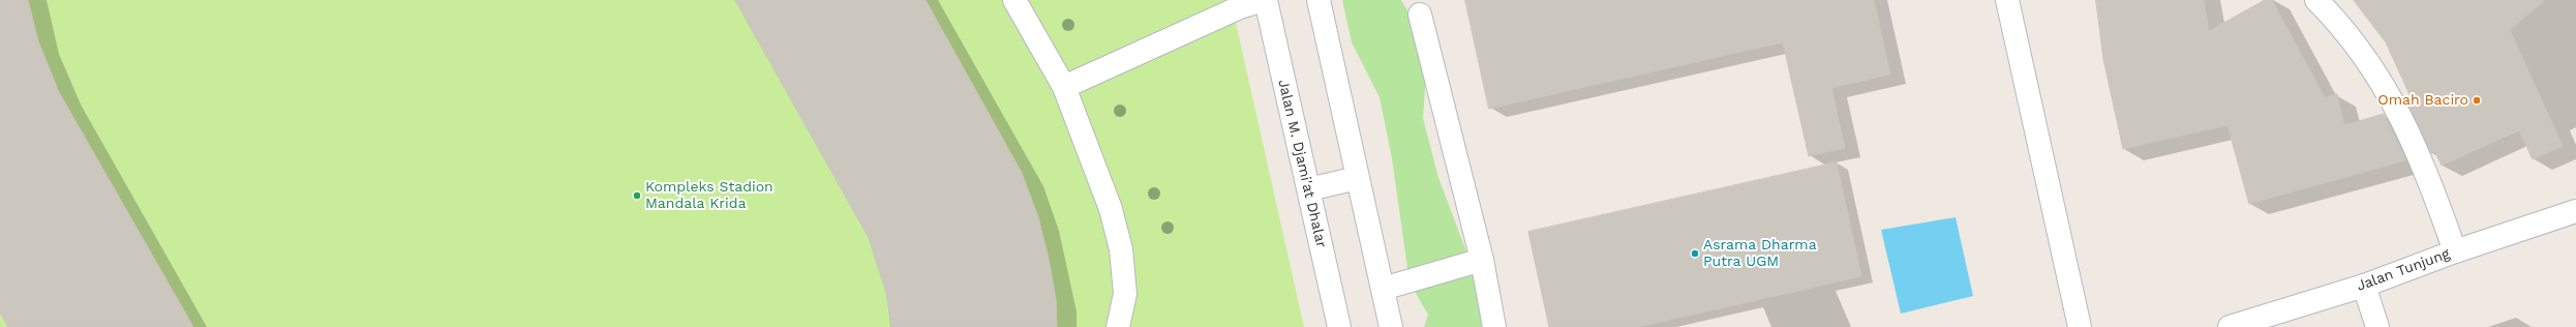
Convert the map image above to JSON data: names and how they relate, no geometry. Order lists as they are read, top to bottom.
{
  "streets": {
    "street": ["Jalan M. Djami'at Dhalar", "Jalan Tunjung"]
  },
  "places": ["Omah Baciro", "Kompleks Stadion Mandala Krida", "Asrama Dharma Putra UGM"]
}
